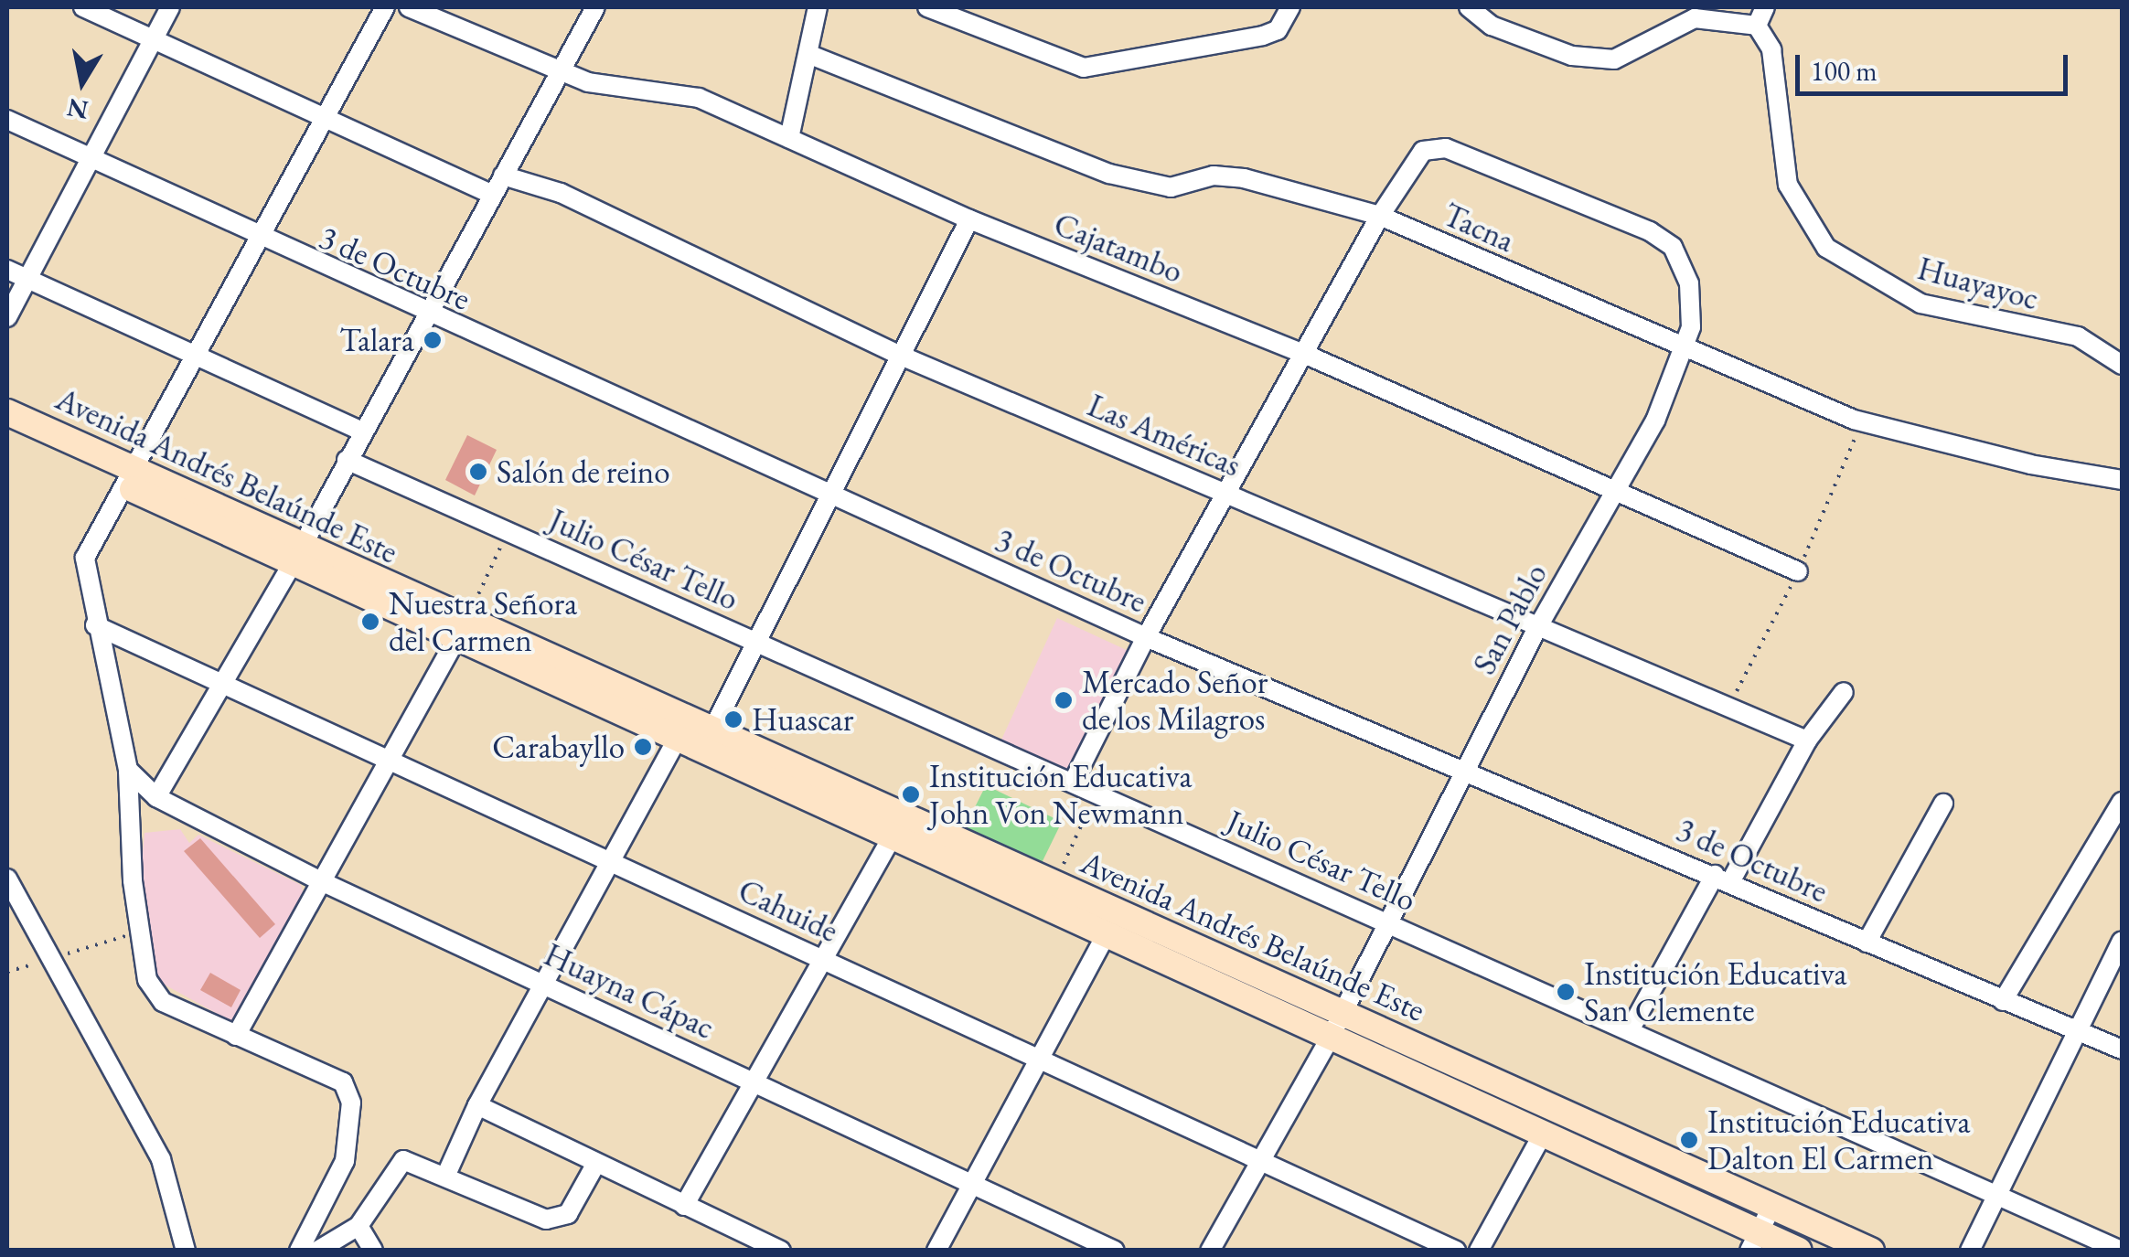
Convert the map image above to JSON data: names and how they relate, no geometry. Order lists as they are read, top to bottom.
{
  "streets": {
    "street": [
      "Tacna",
      "Cajatambo",
      "3 de Octubre",
      "Huayayoc",
      "Las Américas",
      "Avenida Andrés Belaúnde Este",
      "Julio César Tello",
      "San Pablo",
      "Cahuide",
      "Huayna Cápac"
    ]
  },
  "crossings": [
    ["Tacna", "San Pablo"],
    ["Cajatambo", "San Pablo"],
    ["3 de Octubre", "San Pablo"],
    ["Las Américas", "San Pablo"],
    ["Avenida Andrés Belaúnde Este", "San Pablo"],
    ["Julio César Tello", "San Pablo"],
    ["San Pablo", "Cahuide"]
  ],
  "places": [
    "Talara",
    "Salón de reino",
    "Nuestra Señora del Carmen",
    "Mercado Señor de los Milagros",
    "Huascar",
    "Carabayllo",
    "Institución Educativa John Von Newmann",
    "Institución Educativa San Clemente",
    "Institución Educativa Dalton El Carmen"
  ],
  "scale_bar": "100 m",
  "north": "bottom"
}
